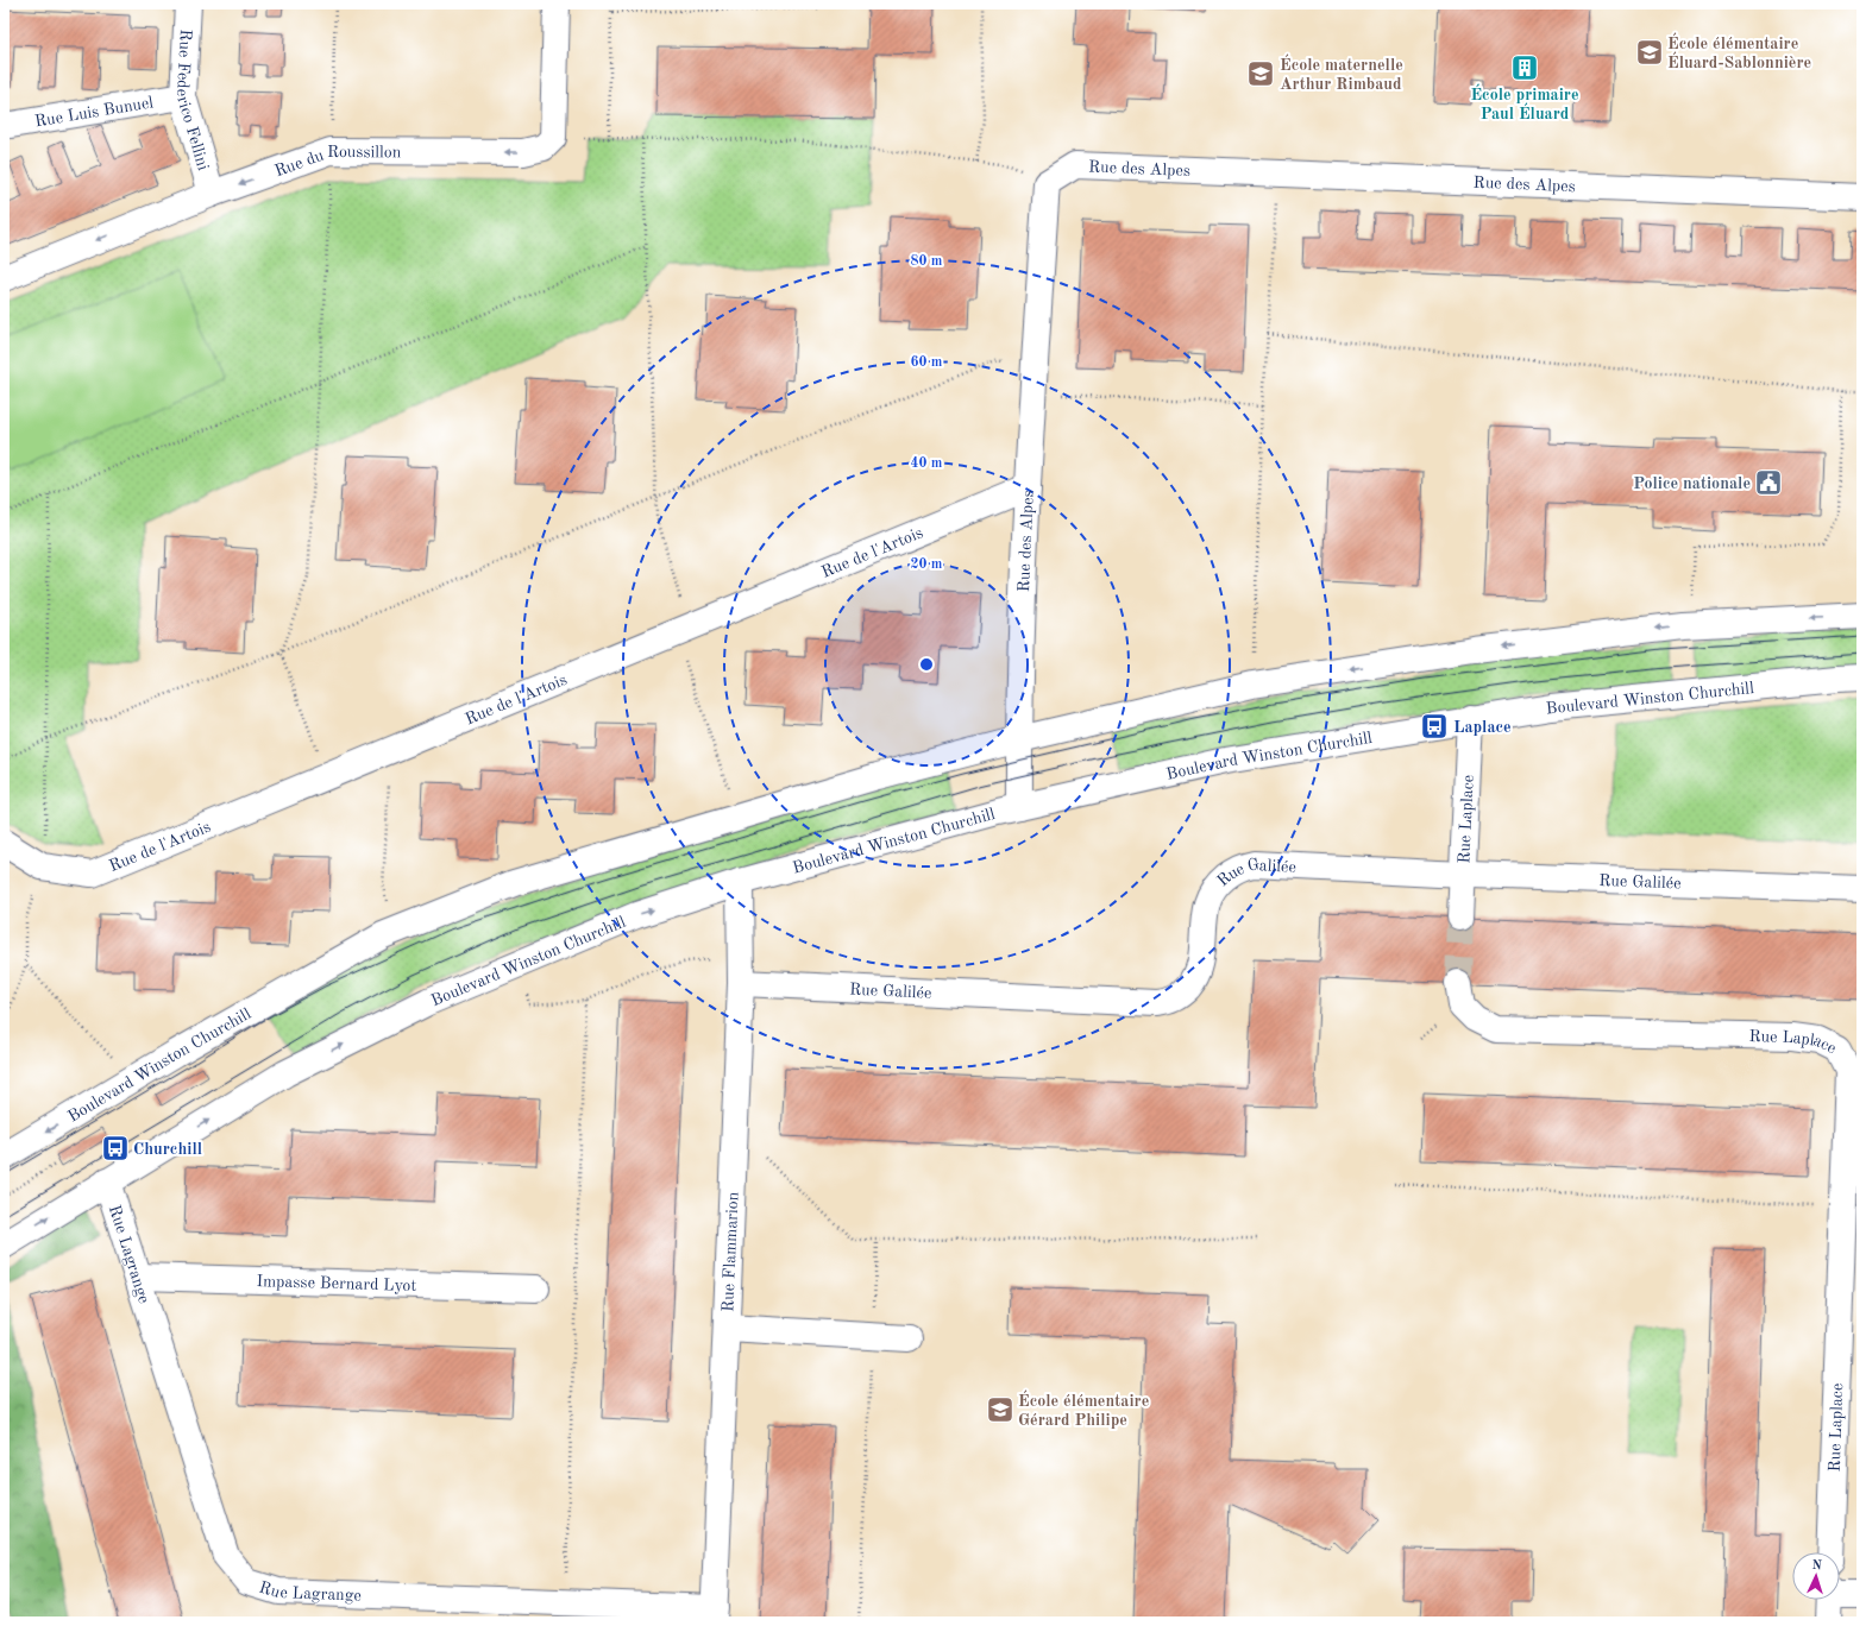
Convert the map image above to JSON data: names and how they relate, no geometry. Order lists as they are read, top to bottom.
{
  "streets": {
    "street": [
      "Rue Federico Fellini",
      "Rue Luis Bunuel",
      "Rue du Roussillon",
      "Rue des Alpes",
      "Rue de l'Artois",
      "Boulevard Winston Churchill",
      "Rue Laplace",
      "Rue Galilée",
      "Rue Flammarion",
      "Rue Lagrange",
      "Impasse Bernard Lyot"
    ]
  },
  "crossings": [
    ["Rue Federico Fellini", "Rue Luis Bunuel"],
    ["Rue Federico Fellini", "Rue du Roussillon"],
    ["Rue des Alpes", "Rue de l'Artois"],
    ["Rue des Alpes", "Boulevard Winston Churchill"],
    ["Boulevard Winston Churchill", "Rue Laplace"],
    ["Boulevard Winston Churchill", "Rue Flammarion"],
    ["Boulevard Winston Churchill", "Rue Lagrange"],
    ["Rue Laplace", "Rue Galilée"],
    ["Rue Galilée", "Rue Flammarion"],
    ["Rue Flammarion", "Rue Lagrange"],
    ["Rue Lagrange", "Impasse Bernard Lyot"]
  ],
  "one_way": ["Rue du Roussillon"],
  "places": {
    "school or university": ["École élémentaire Éluard-Sablonnière", "École maternelle Arthur Rimbaud", "École élémentaire Gérard Philipe"],
    "building": ["École primaire Paul Éluard"],
    "public building": ["Police nationale"],
    "bus stop": ["Laplace", "Churchill"]
  },
  "north": "top",
  "rings": [
    "80 m",
    "60 m",
    "40 m",
    "20 m"
  ]
}
